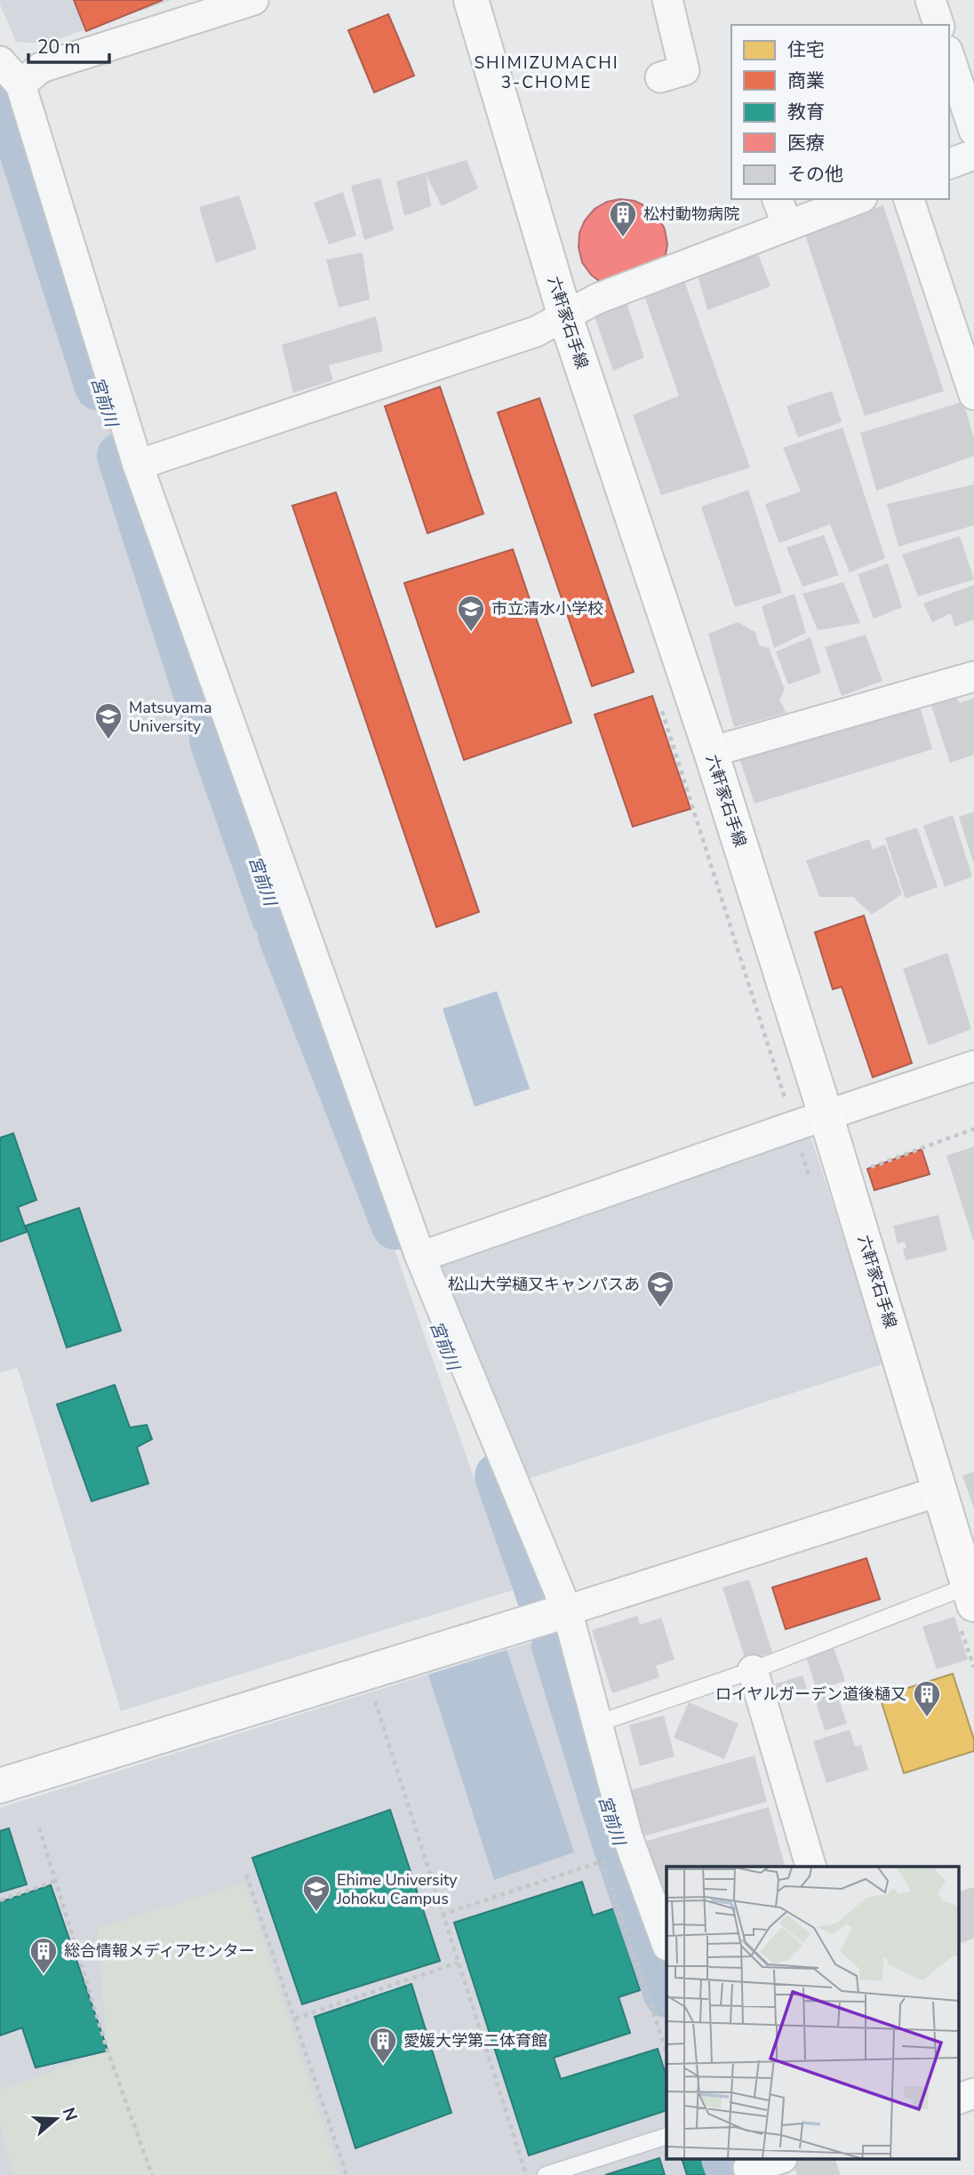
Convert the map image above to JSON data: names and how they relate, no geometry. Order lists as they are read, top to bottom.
{
  "streets": {
    "main road": ["六軒家石手線"]
  },
  "districts": ["SHIMIZUMACHI 3-CHOME"],
  "water": ["宮前川"],
  "places": {
    "building": [
      "松村動物病院",
      "ロイヤルガーデン道後樋又",
      "総合情報メディアセンター",
      "愛媛大学第二体育館"
    ],
    "school or university": [
      "市立清水小学校",
      "Matsuyama University",
      "松山大学樋又キャンパスあ",
      "Ehime University Johoku Campus"
    ]
  },
  "legend": [
    "住宅",
    "商業",
    "教育",
    "医療",
    "その他"
  ],
  "scale_bar": "20 m",
  "north": "right"
}
